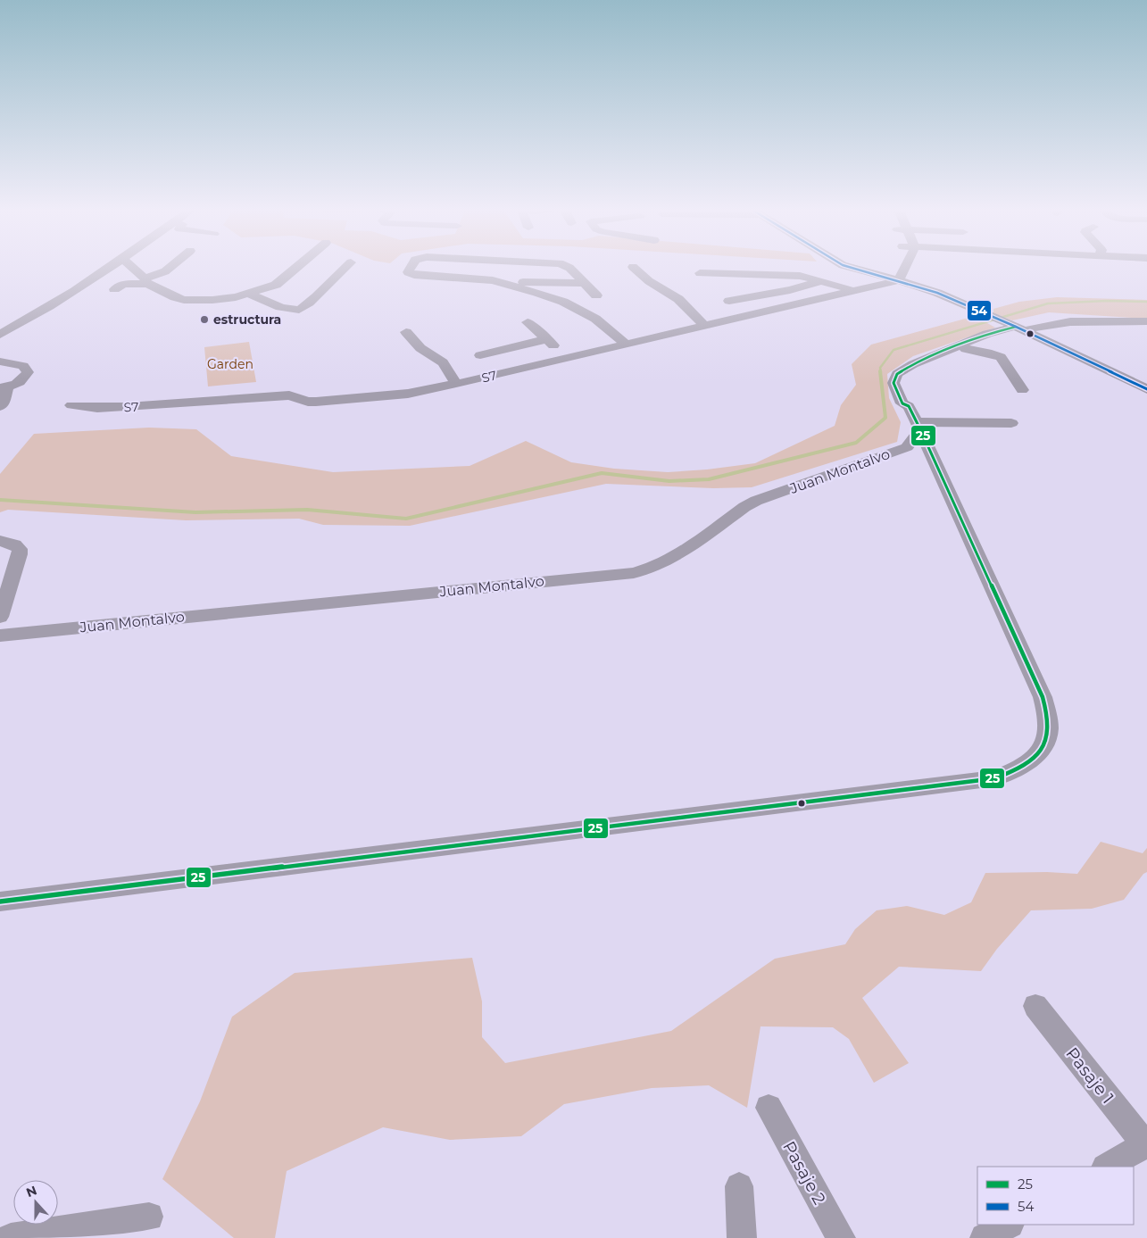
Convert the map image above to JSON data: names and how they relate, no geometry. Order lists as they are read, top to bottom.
{
  "streets": {
    "street": [
      "S7",
      "Juan Montalvo",
      "Pasaje 1",
      "Pasaje 2"
    ]
  },
  "parks": ["Garden"],
  "places": ["estructura"],
  "lines": ["transit line 54", "transit line 25"],
  "legend": ["25", "54"],
  "north": "top"
}
